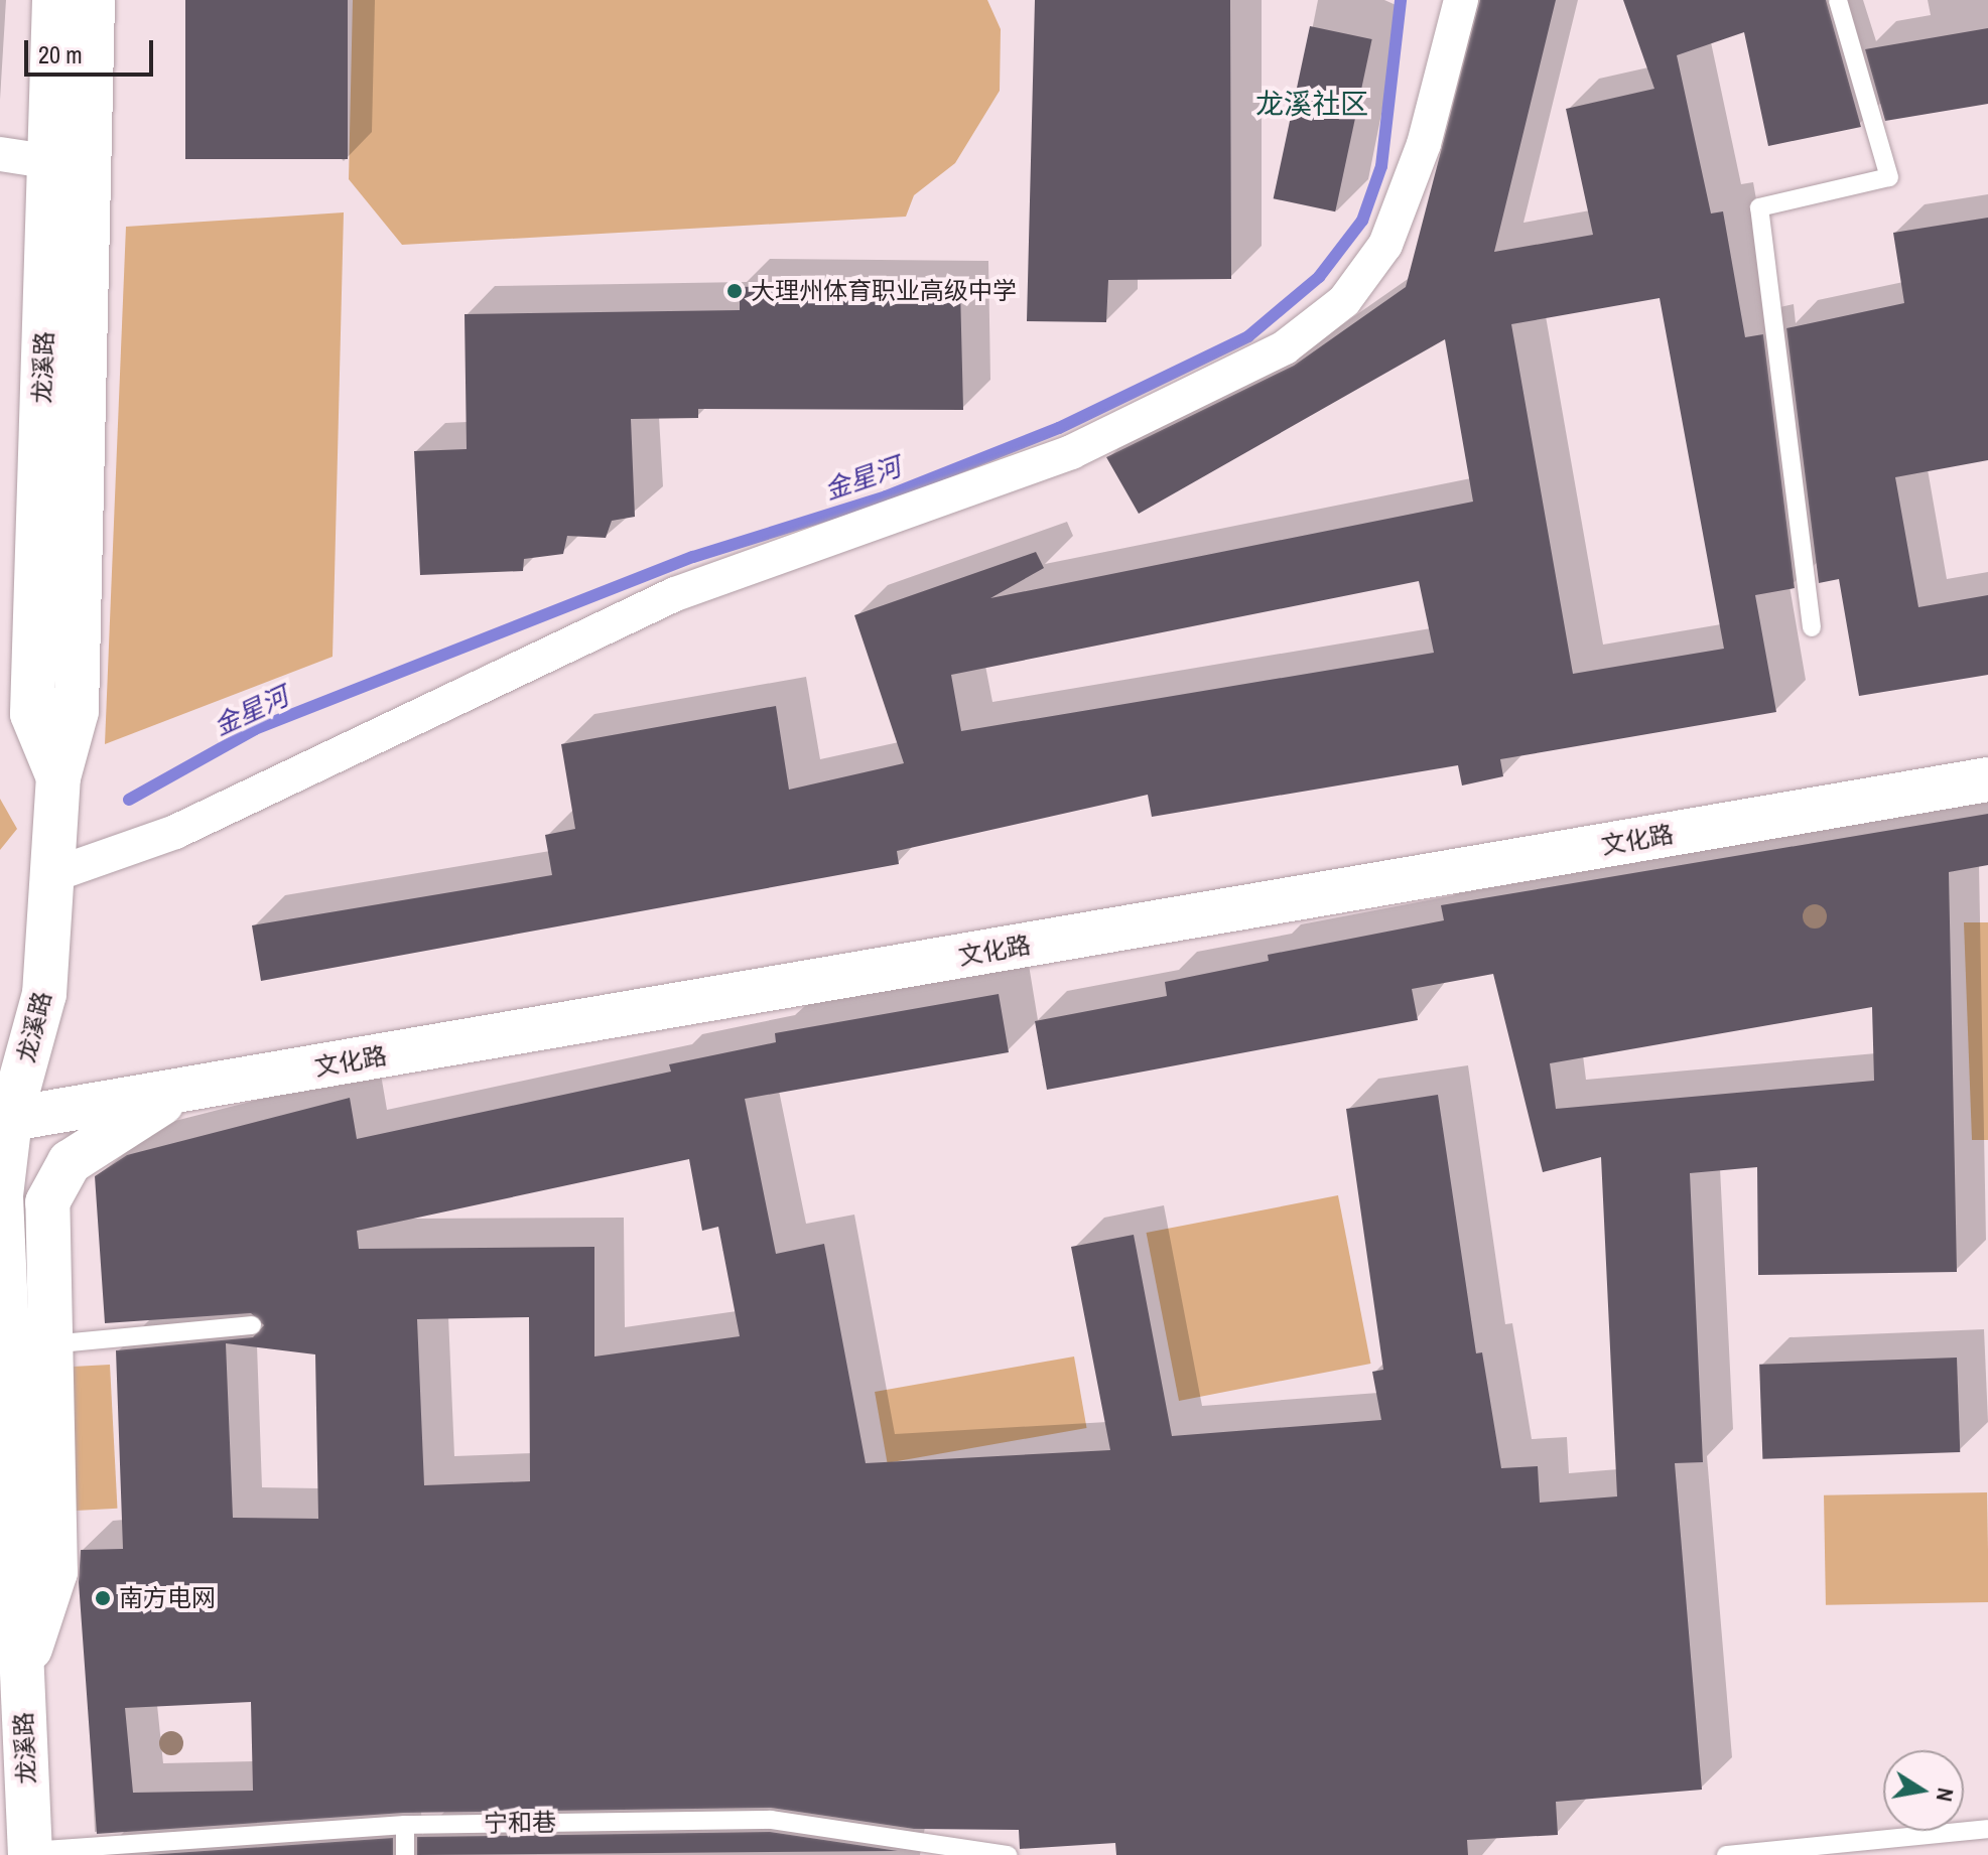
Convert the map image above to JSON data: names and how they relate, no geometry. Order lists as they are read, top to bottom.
{
  "streets": {
    "street": ["龙溪路", "文化路"],
    "lane": ["宁和巷"]
  },
  "crossings": [
    ["龙溪路", "文化路"],
    ["龙溪路", "宁和巷"]
  ],
  "districts": ["龙溪社区"],
  "water": ["金星河"],
  "places": ["大理州体育职业高级中学", "南方电网"],
  "scale_bar": "20 m",
  "north": "right"
}
